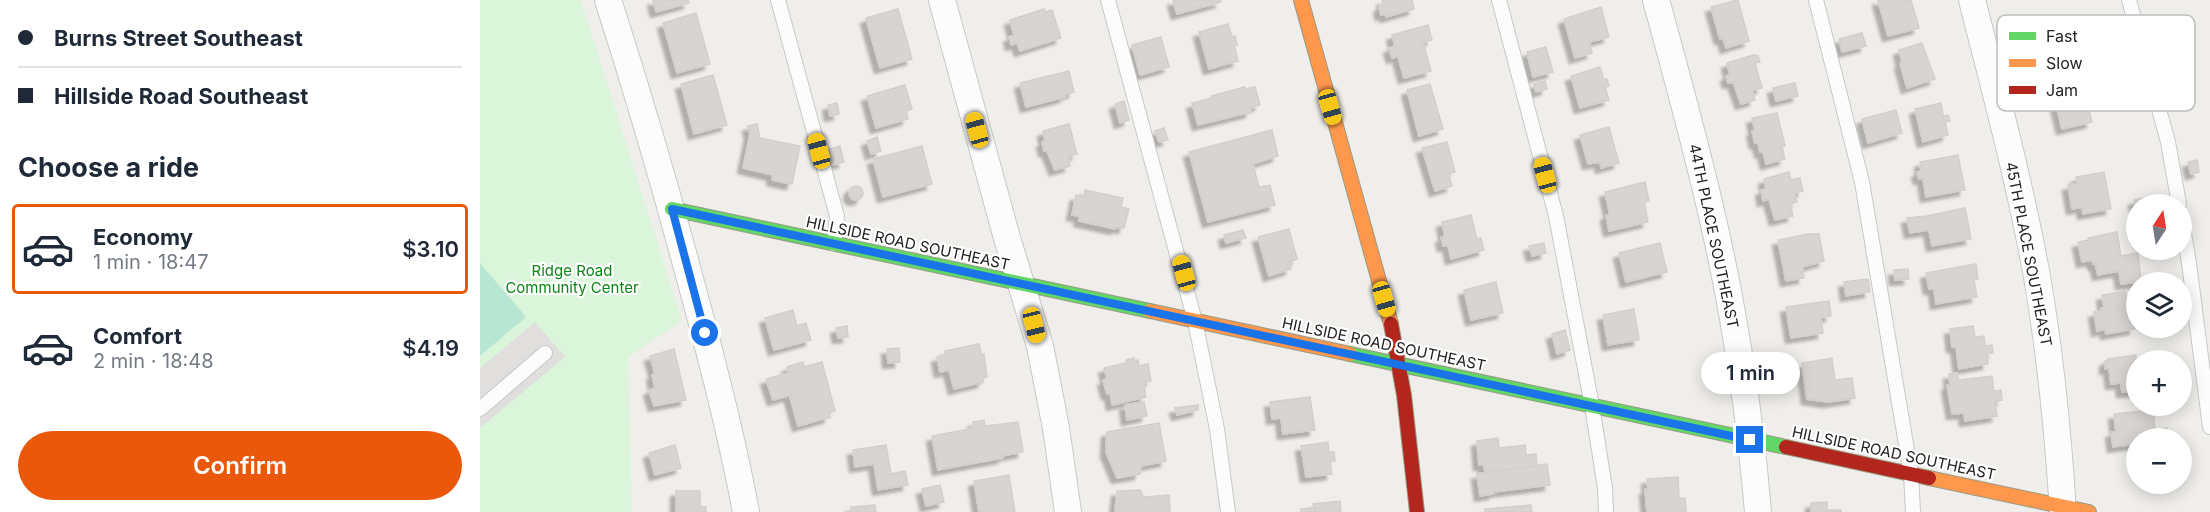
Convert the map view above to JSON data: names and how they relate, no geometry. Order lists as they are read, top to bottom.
{
  "streets": {
    "street": ["44TH PLACE SOUTHEAST", "HILLSIDE ROAD SOUTHEAST", "45TH PLACE SOUTHEAST"]
  },
  "crossings": [
    ["44TH PLACE SOUTHEAST", "HILLSIDE ROAD SOUTHEAST"],
    ["HILLSIDE ROAD SOUTHEAST", "45TH PLACE SOUTHEAST"]
  ],
  "parks": ["Ridge Road Community Center"],
  "legend": ["Fast", "Slow", "Jam"],
  "north": "top",
  "page": {
    "banner": ["Burns Street Southeast", "Hillside Road Southeast"],
    "heading": "Choose a ride",
    "map_buttons": ["+", "−"],
    "list": [
      {
        "name": "Economy",
        "note": "1 min · 18:47",
        "value": "$3.10"
      },
      {
        "name": "Comfort",
        "note": "2 min · 18:48",
        "value": "$4.19"
      }
    ],
    "bubble": "1 min",
    "buttons": "Confirm"
  }
}
